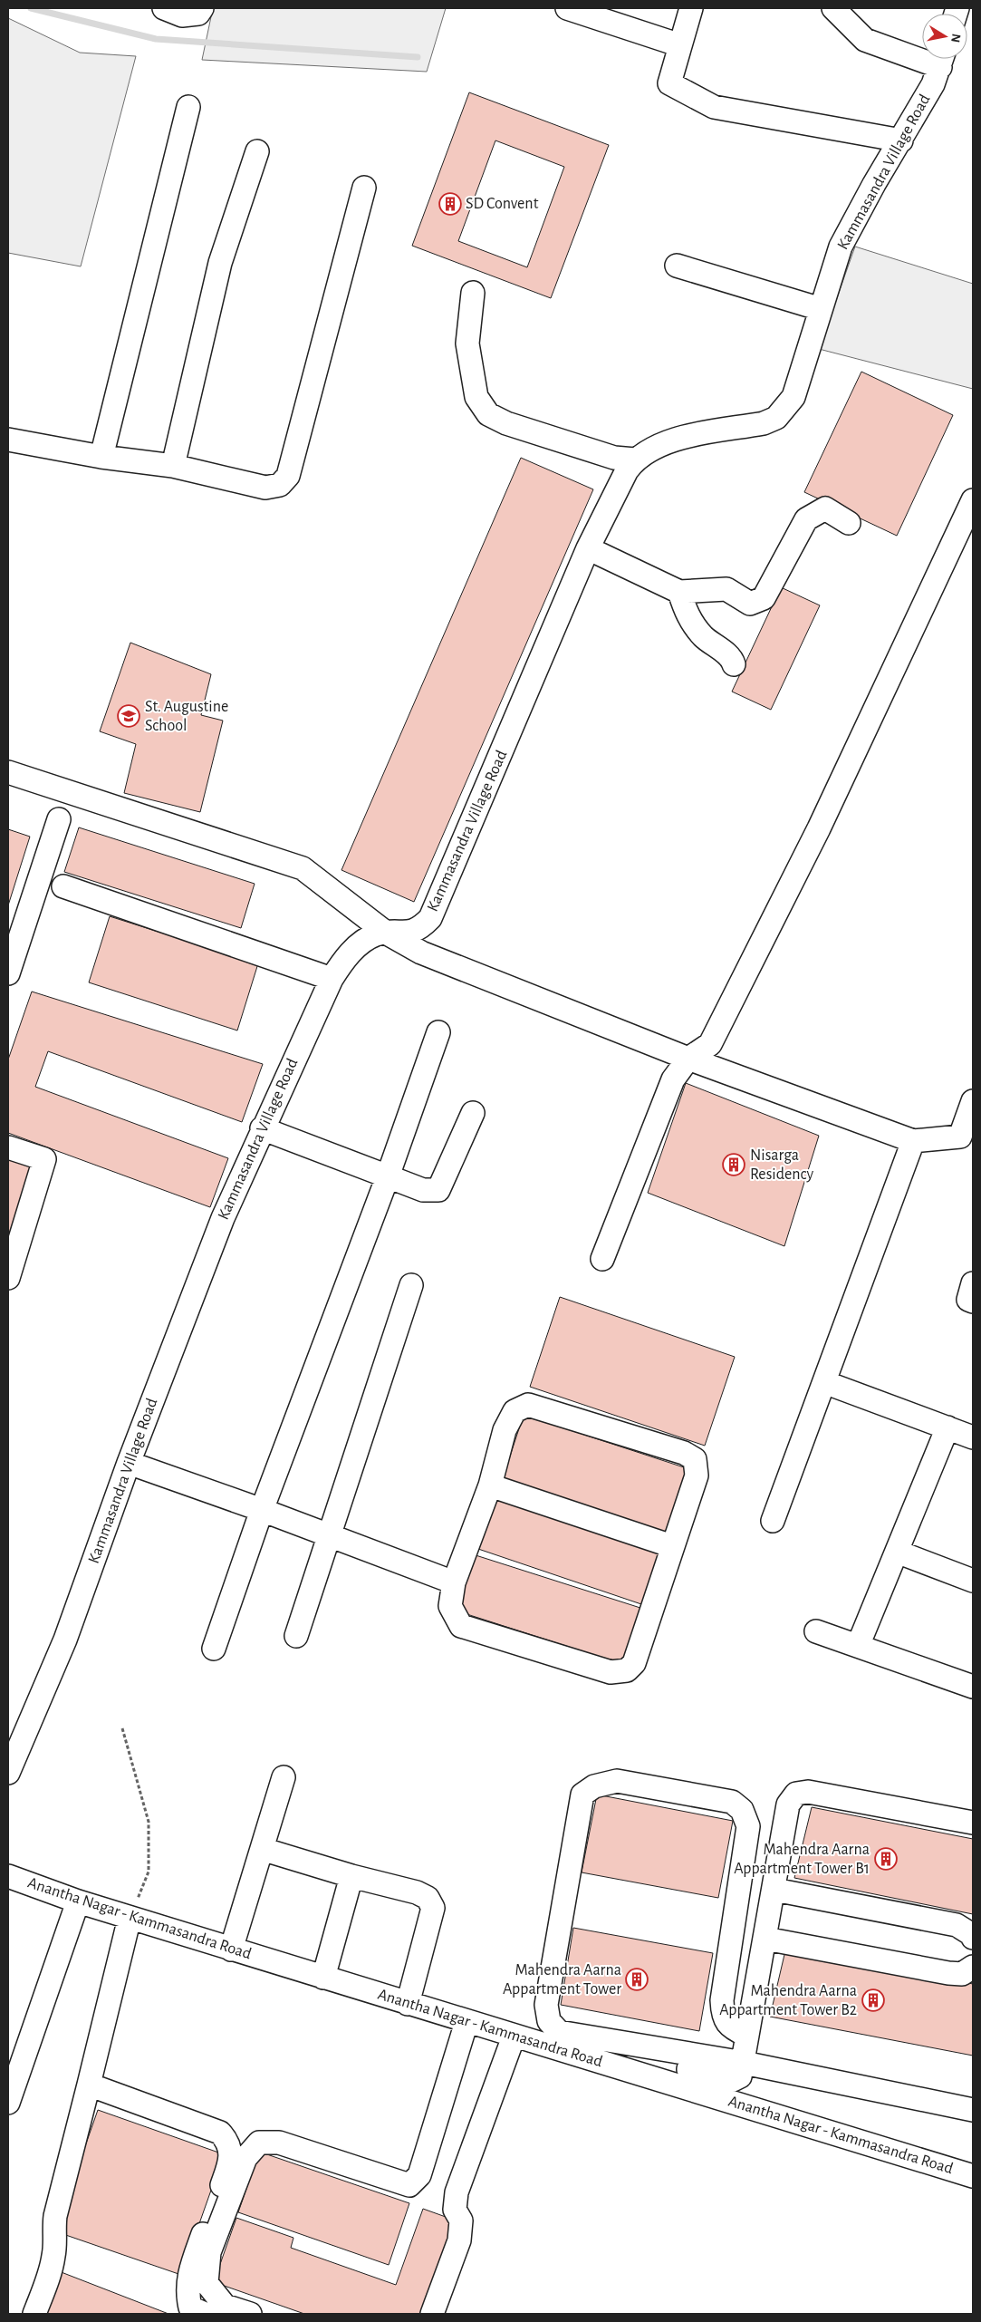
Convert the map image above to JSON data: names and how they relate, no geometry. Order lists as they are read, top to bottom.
{
  "streets": {
    "street": ["Kammasandra Village Road", "Anantha Nagar - Kammasandra Road"]
  },
  "places": {
    "building": [
      "SD Convent",
      "Nisarga Residency",
      "Mahendra Aarna Appartment Tower B1",
      "Mahendra Aarna Appartment Tower",
      "Mahendra Aarna Appartment Tower B2"
    ],
    "school or university": ["St. Augustine School"]
  },
  "north": "right"
}
